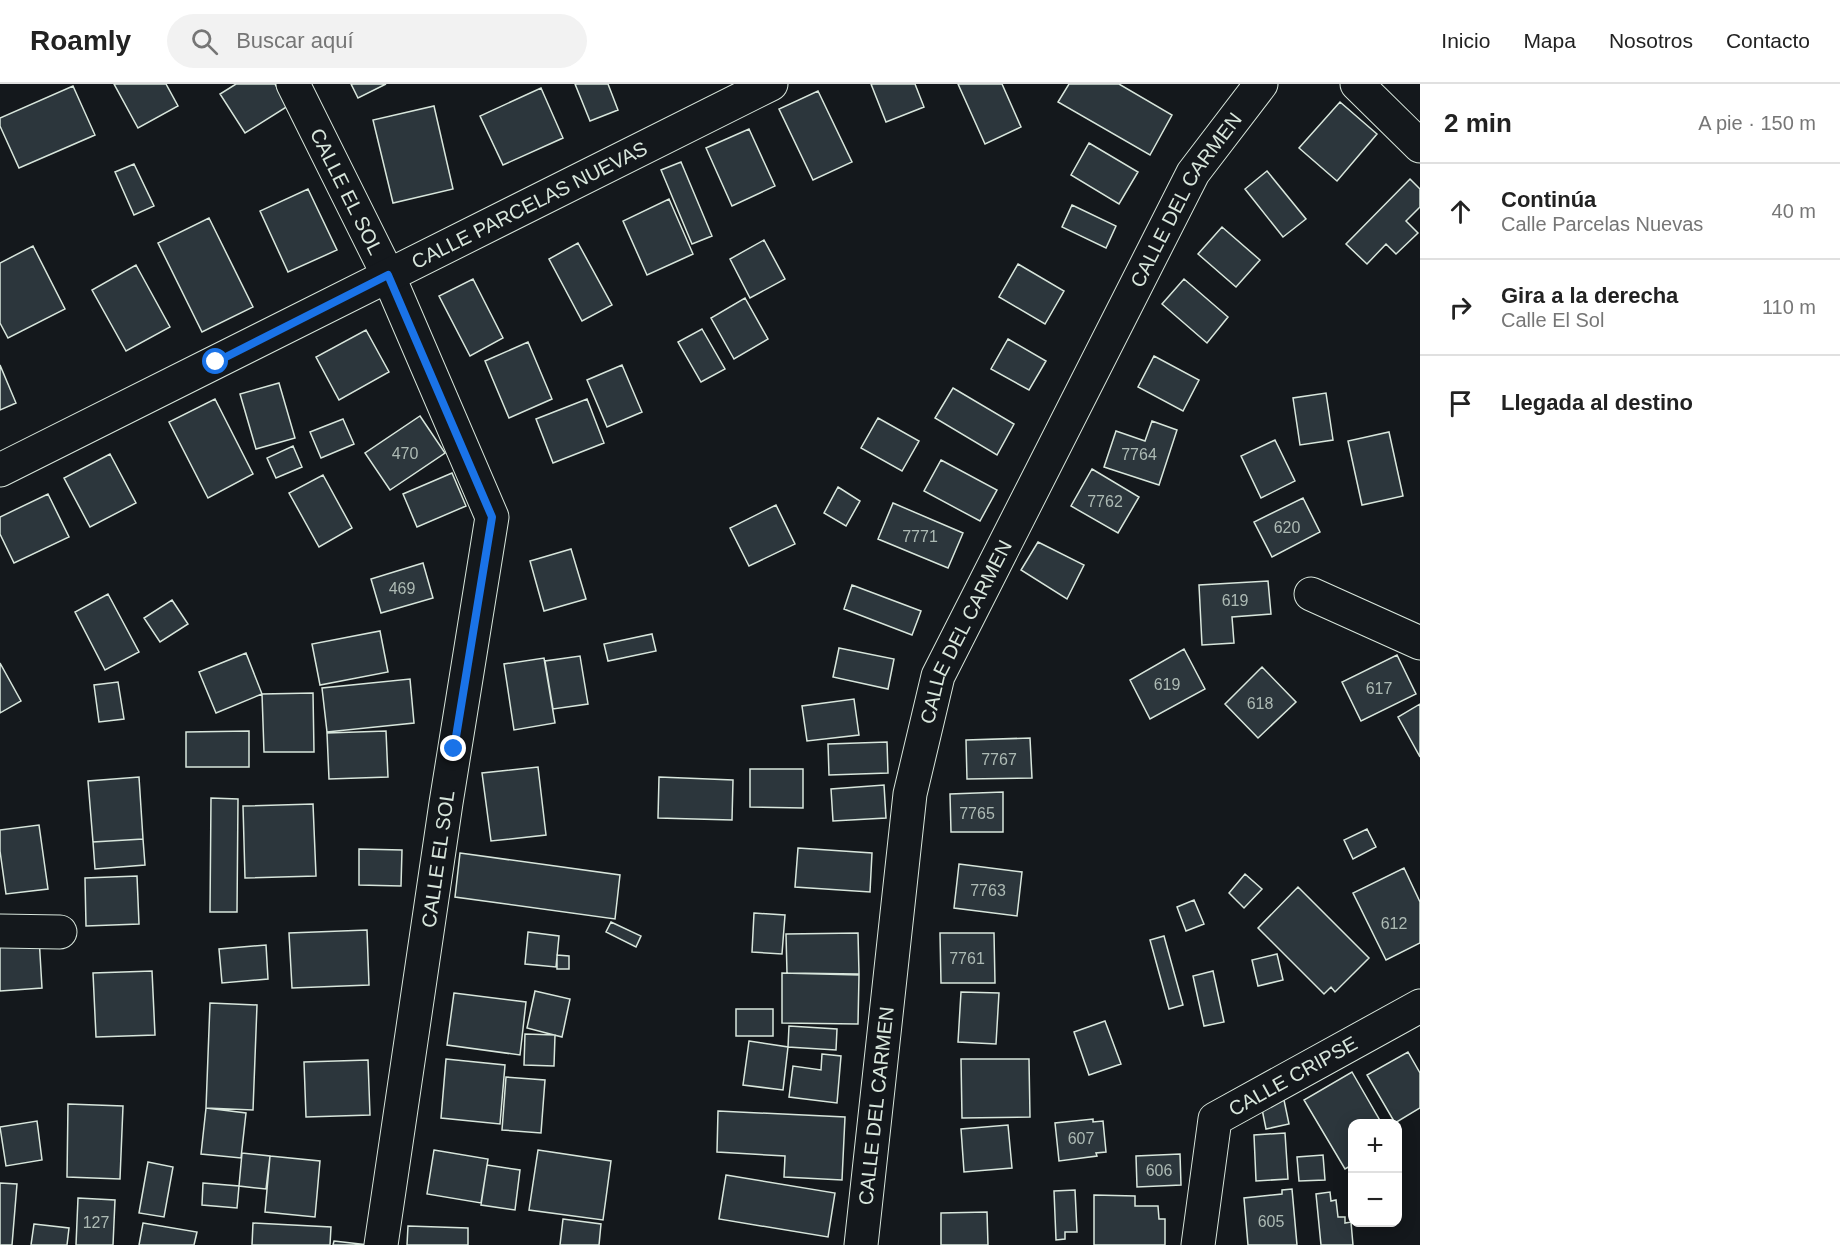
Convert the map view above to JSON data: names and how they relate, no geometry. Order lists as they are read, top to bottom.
{
  "streets": {
    "street": [
      "CALLE EL SOL",
      "CALLE DEL CARMEN",
      "CALLE PARCELAS NUEVAS",
      "CALLE CRIPSE"
    ]
  },
  "crossings": [
    ["CALLE EL SOL", "CALLE PARCELAS NUEVAS"]
  ],
  "house_numbers": [
    "470",
    "7764",
    "7762",
    "620",
    "7771",
    "469",
    "619",
    "619",
    "617",
    "618",
    "7767",
    "7765",
    "7763",
    "612",
    "7761",
    "607",
    "606",
    "605",
    "127"
  ],
  "page": {
    "header": "Roamly",
    "search": "Buscar aquí",
    "nav": [
      "Inicio",
      "Mapa",
      "Nosotros",
      "Contacto"
    ],
    "heading": ["2 min", "A pie · 150 m"],
    "list": [
      ["Continúa", "Calle Parcelas Nuevas", "40 m"],
      ["Gira a la derecha", "Calle El Sol", "110 m"],
      "Llegada al destino"
    ],
    "map_buttons": ["+", "−"]
  }
}
